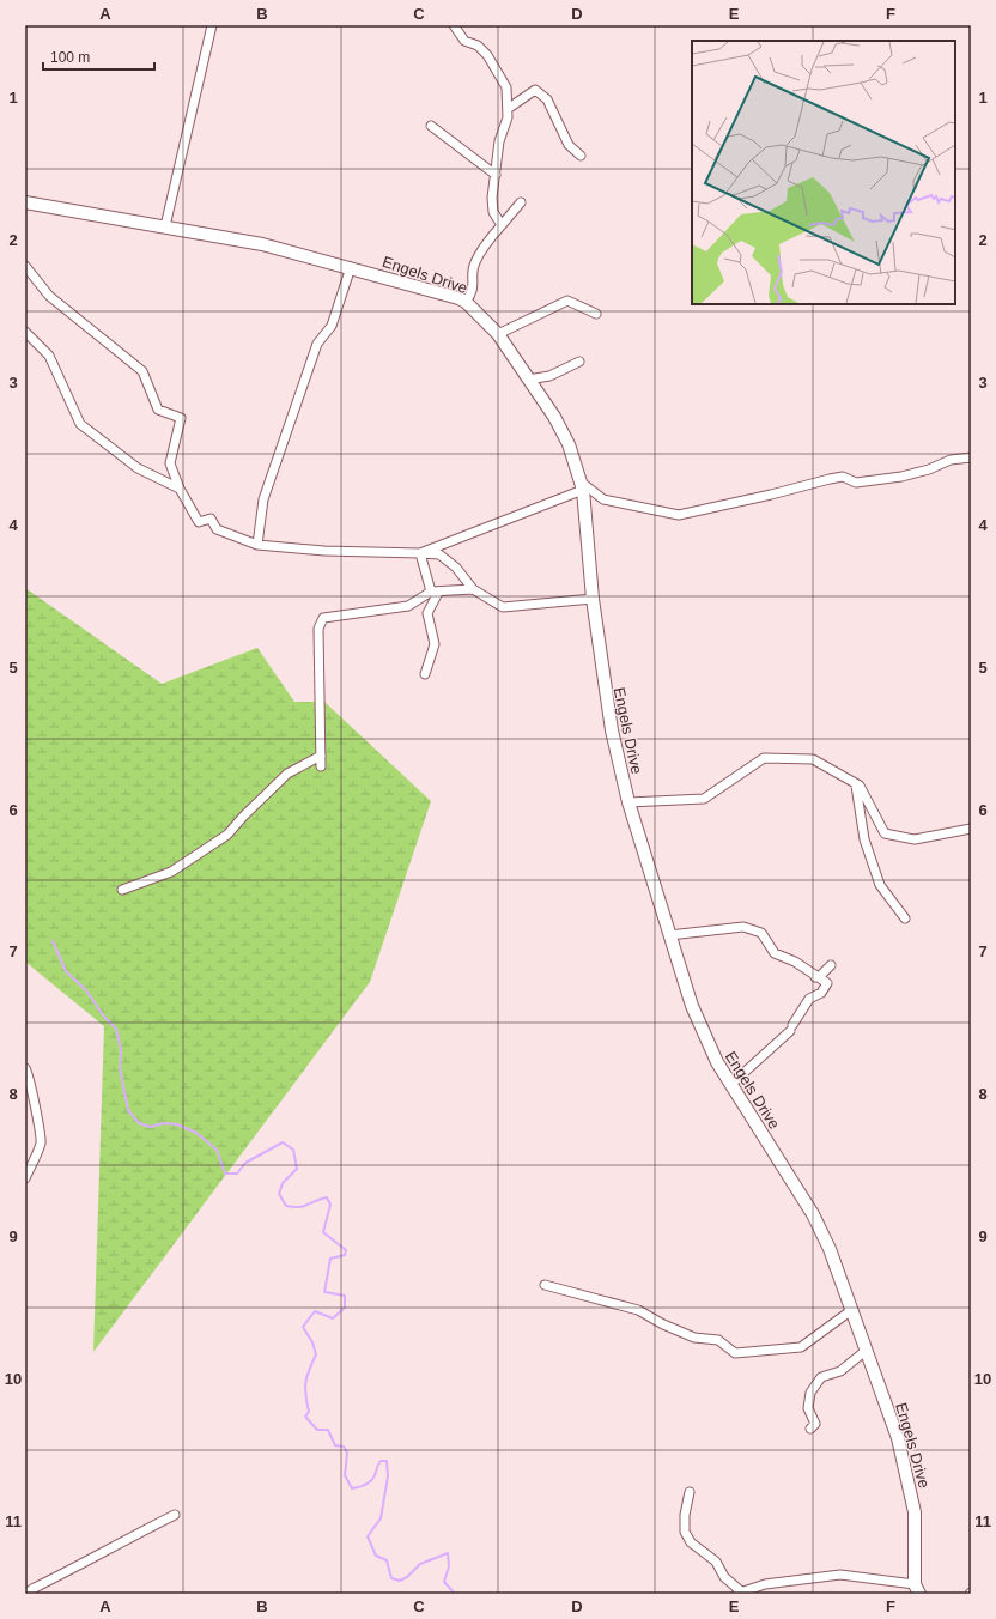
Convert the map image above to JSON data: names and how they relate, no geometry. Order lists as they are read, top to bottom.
{
  "streets": {
    "street": ["Engels Drive"]
  },
  "scale_bar": "100 m",
  "grid": {
    "columns": [
      "A",
      "B",
      "C",
      "D",
      "E",
      "F"
    ],
    "rows": [
      "1",
      "2",
      "3",
      "4",
      "5",
      "6",
      "7",
      "8",
      "9",
      "10",
      "11"
    ]
  }
}
